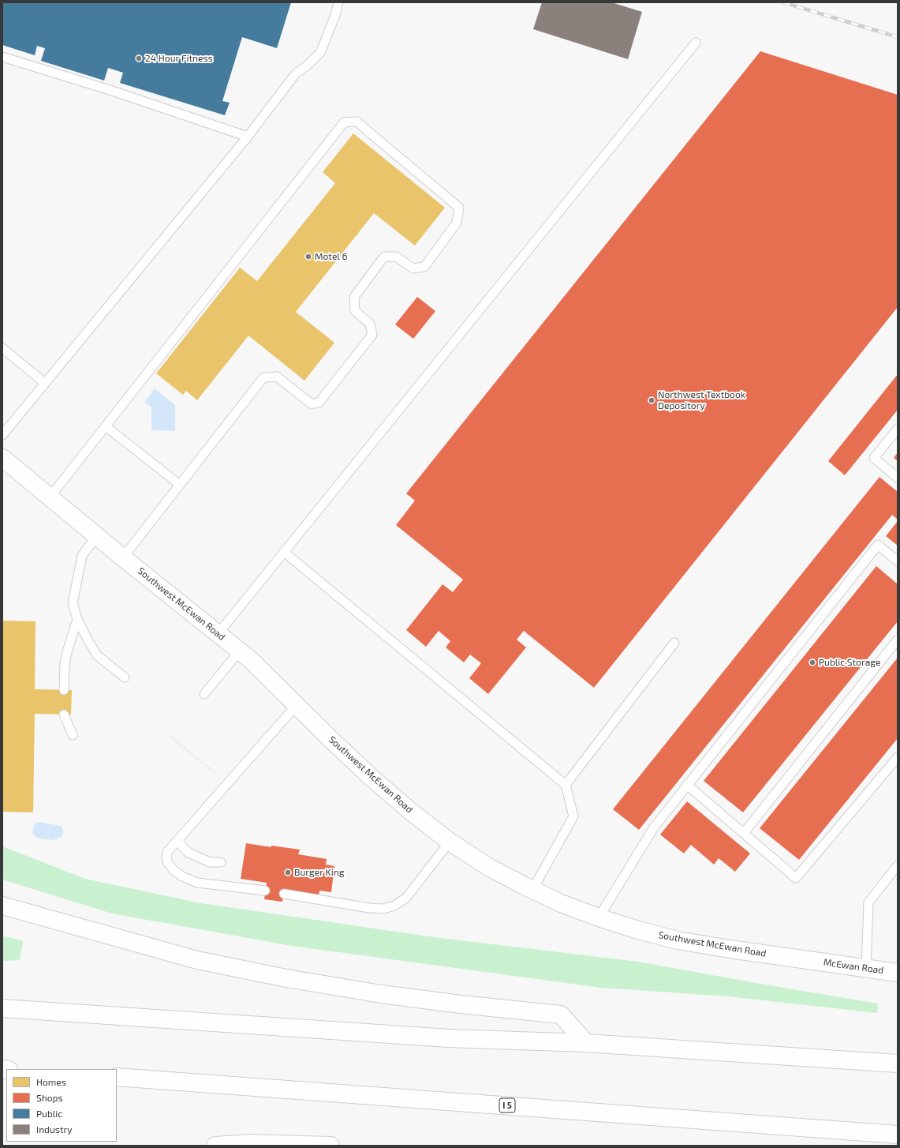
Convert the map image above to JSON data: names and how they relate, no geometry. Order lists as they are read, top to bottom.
{
  "streets": {
    "main road": ["Southwest McEwan Road", "McEwan Road", "I 5"]
  },
  "crossings": [
    ["Southwest McEwan Road", "McEwan Road"]
  ],
  "places": [
    "24 Hour Fitness",
    "Motel 6",
    "Northwest Textbook Depository",
    "Public Storage",
    "Burger King"
  ],
  "legend": [
    "Homes",
    "Shops",
    "Public",
    "Industry"
  ]
}
